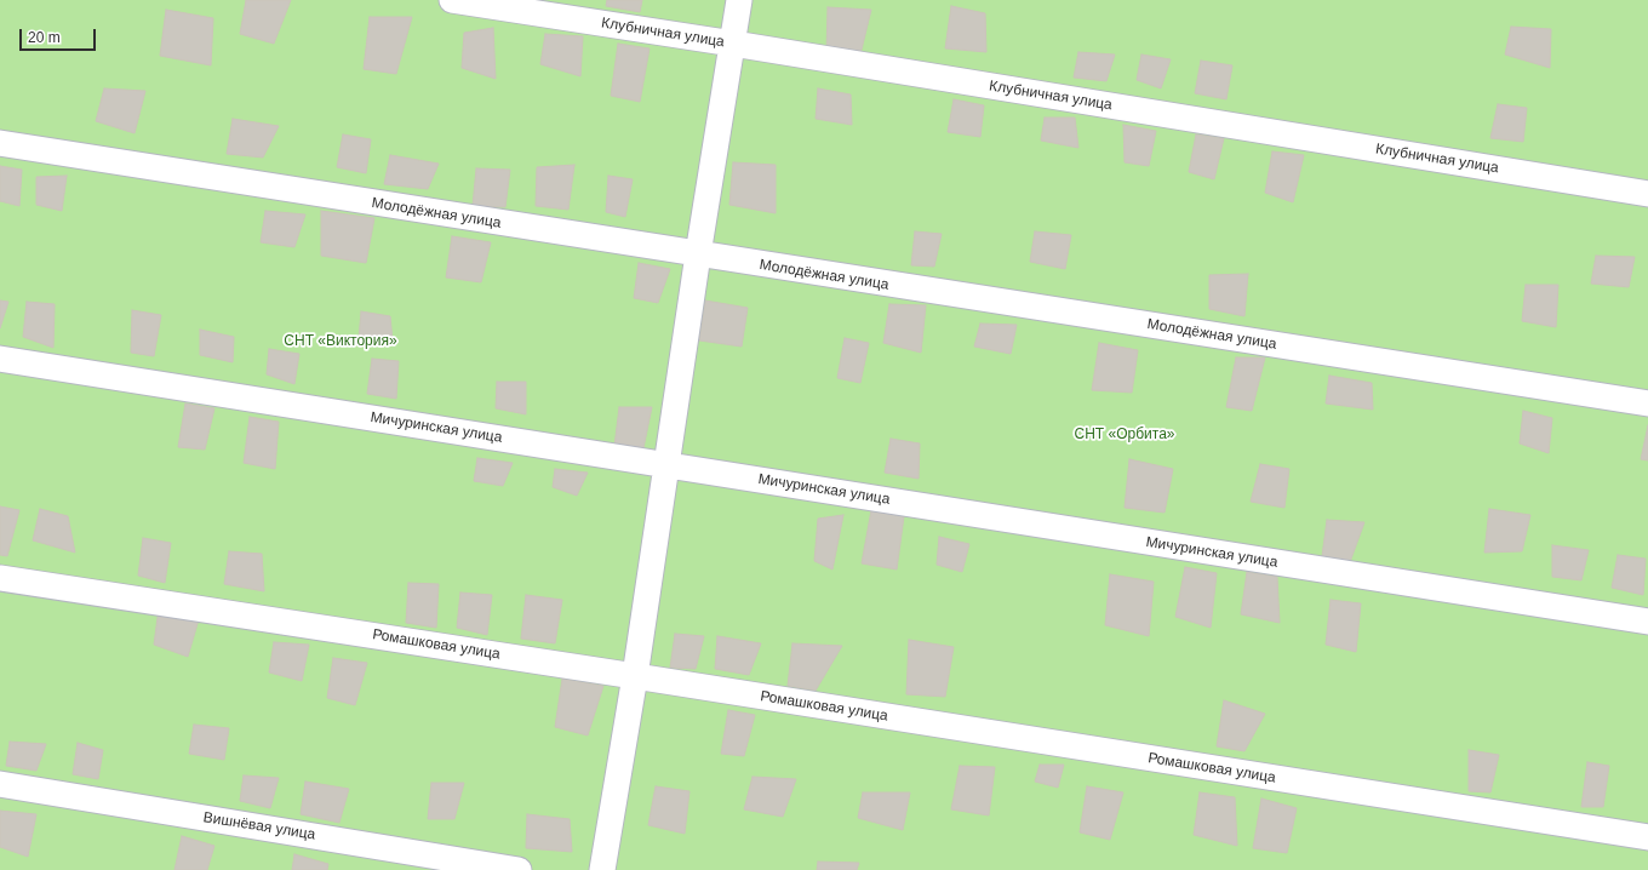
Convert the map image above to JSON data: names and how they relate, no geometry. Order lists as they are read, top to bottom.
{
  "streets": {
    "street": [
      "Клубничная улица",
      "Молодёжная улица",
      "Мичуринская улица",
      "Ромашковая улица",
      "Вишнёвая улица"
    ]
  },
  "parks": ["СНТ «Виктория»", "СНТ «Орбита»"],
  "scale_bar": "20 m"
}
